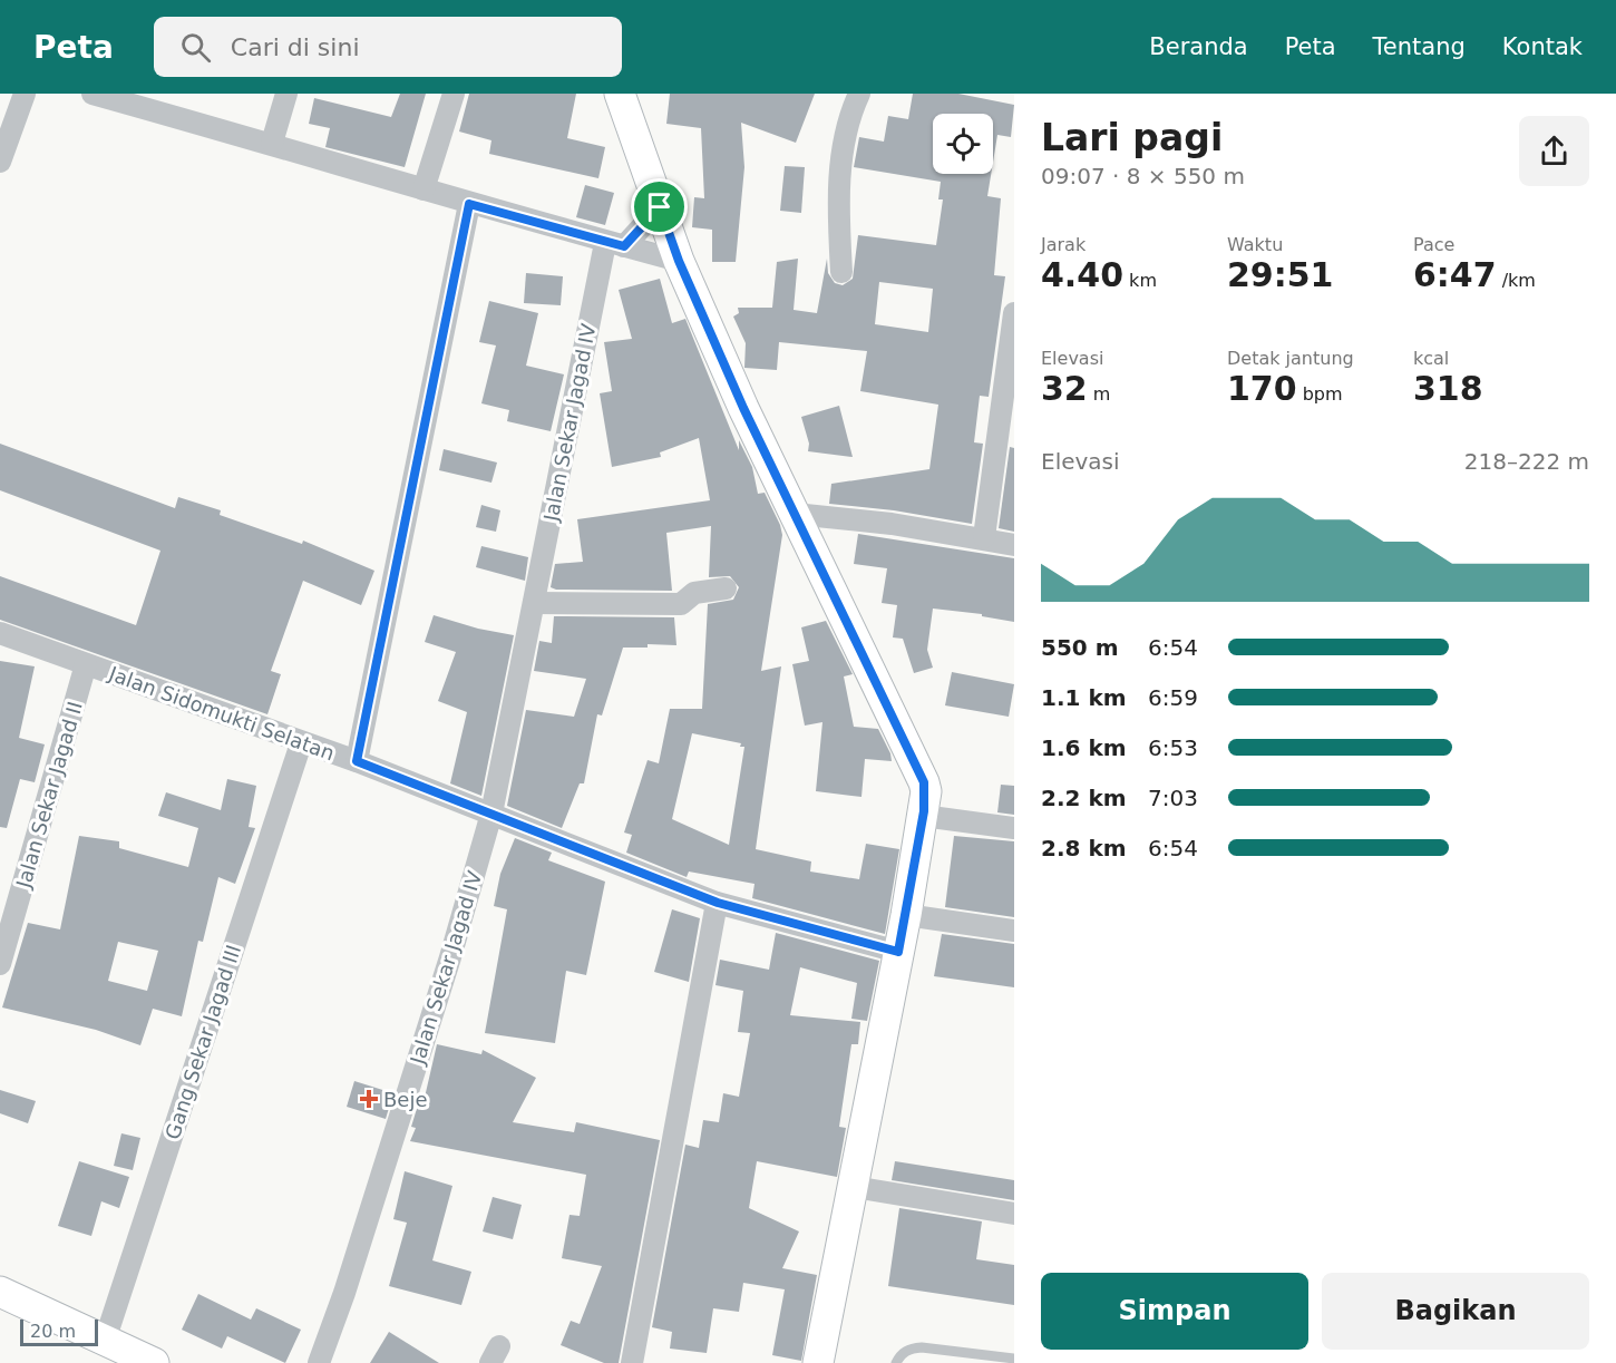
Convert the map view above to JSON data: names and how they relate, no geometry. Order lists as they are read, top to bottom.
{
  "streets": {
    "street": [
      "Jalan Sekar Jagad IV",
      "Jalan Sidomukti Selatan",
      "Jalan Sekar Jagad II",
      "Gang Sekar Jagad III"
    ]
  },
  "crossings": [
    ["Jalan Sekar Jagad IV", "Jalan Sidomukti Selatan"],
    ["Jalan Sidomukti Selatan", "Jalan Sekar Jagad II"],
    ["Jalan Sidomukti Selatan", "Gang Sekar Jagad III"]
  ],
  "places": {
    "health": ["Beje"]
  },
  "scale_bar": "20 m",
  "page": {
    "header": "Peta",
    "search": "Cari di sini",
    "nav": [
      "Beranda",
      "Peta",
      "Tentang",
      "Kontak"
    ],
    "heading": ["Lari pagi", "09:07 · 8 × 550 m"],
    "stats": [
      ["Jarak", "4.40 km"],
      ["Waktu", "29:51"],
      ["Pace", "6:47 /km"],
      ["Elevasi", "32 m"],
      ["Detak jantung", "170 bpm"],
      ["kcal", "318"]
    ],
    "chart": ["Elevasi", "218–222 m"],
    "list": [
      {
        "name": "550 m",
        "note": "6:54"
      },
      {
        "name": "1.1 km",
        "note": "6:59"
      },
      {
        "name": "1.6 km",
        "note": "6:53"
      },
      {
        "name": "2.2 km",
        "note": "7:03"
      },
      {
        "name": "2.8 km",
        "note": "6:54"
      }
    ],
    "buttons": ["Simpan", "Bagikan"],
    "scale": "20 m"
  }
}
